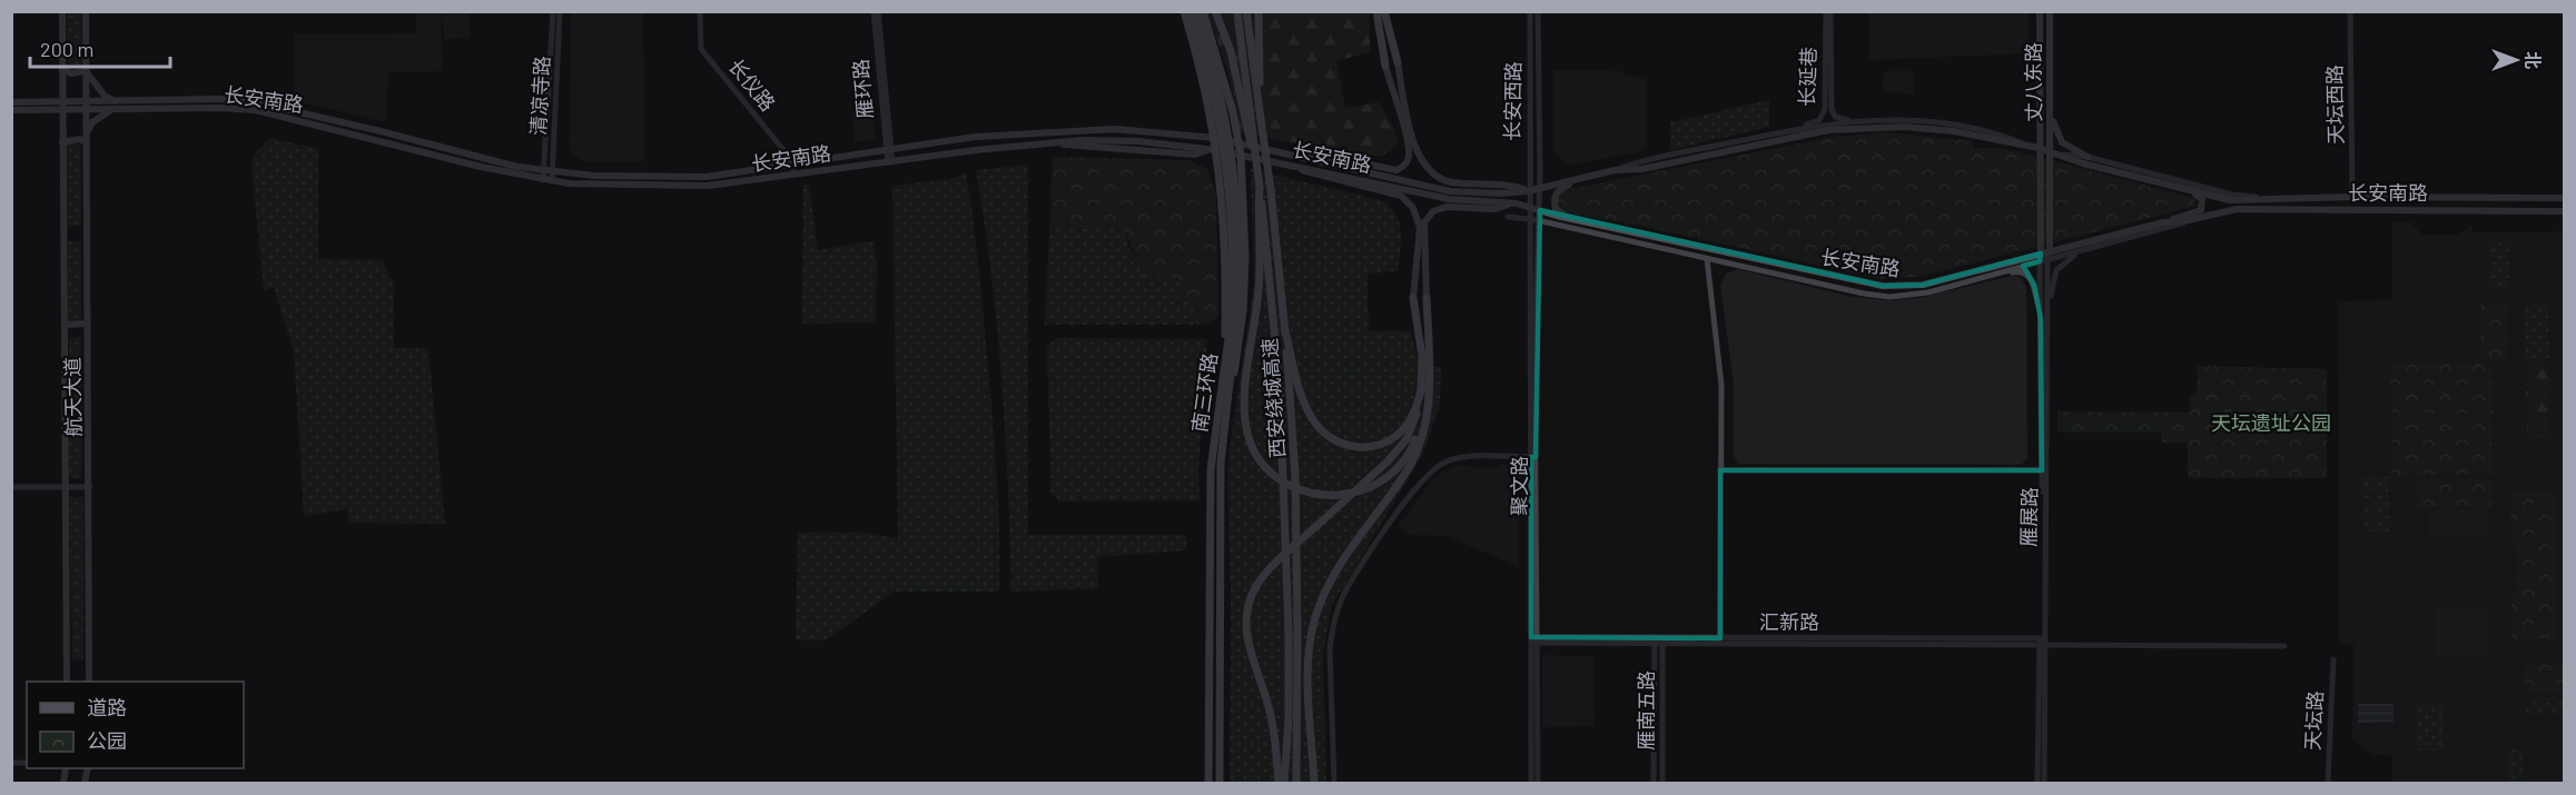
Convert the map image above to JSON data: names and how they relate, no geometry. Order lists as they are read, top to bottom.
{
  "streets": {
    "highway": ["南三环路", "西安绕城高速"],
    "main road": ["丈八东路", "长安南路", "航天大道"],
    "street": [
      "长延巷",
      "长仪路",
      "雁环路",
      "清凉寺路",
      "长安西路",
      "天坛西路",
      "聚文路",
      "雁展路",
      "汇新路",
      "雁南五路",
      "天坛路"
    ]
  },
  "crossings": [
    ["丈八东路", "长安南路"],
    ["丈八东路", "雁展路"],
    ["长仪路", "长安南路"],
    ["雁环路", "长安南路"],
    ["清凉寺路", "长安南路"],
    ["长安南路", "长安西路"],
    ["长安南路", "天坛西路"],
    ["长安南路", "航天大道"],
    ["长安南路", "聚文路"],
    ["长安南路", "雁展路"],
    ["长安西路", "聚文路"],
    ["聚文路", "汇新路"],
    ["雁展路", "汇新路"],
    ["汇新路", "雁南五路"]
  ],
  "parks": ["天坛遗址公园"],
  "legend": ["道路", "公园"],
  "scale_bar": "200 m",
  "north": "right"
}
